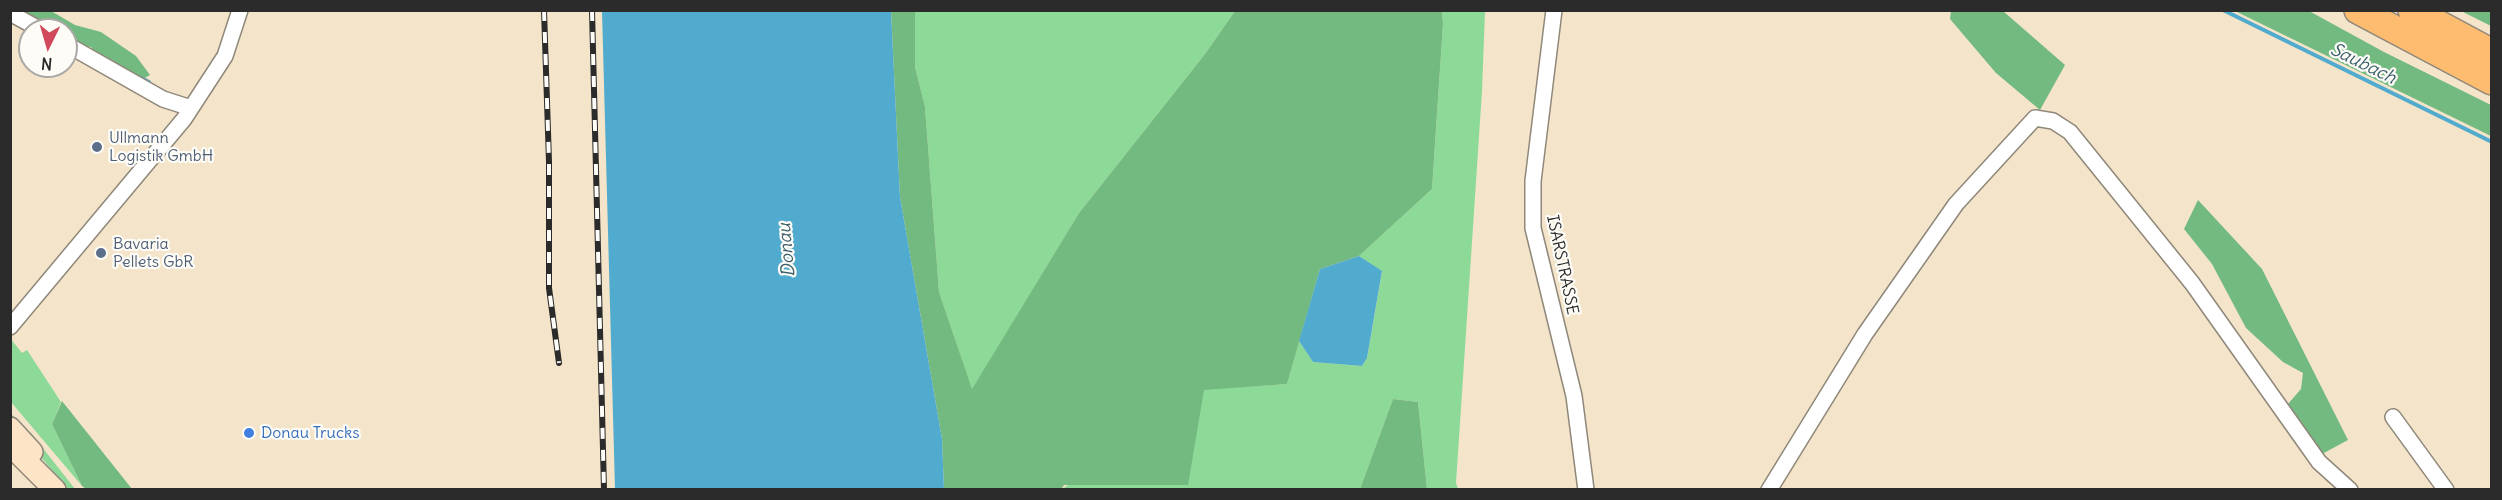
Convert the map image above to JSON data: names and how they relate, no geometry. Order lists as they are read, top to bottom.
{
  "streets": {
    "street": ["ISARSTRASSE"]
  },
  "water": ["Saubach", "Donau"],
  "places": ["Ullmann Logistik GmbH", "Bavaria Pellets GbR", "Donau Trucks"],
  "north": "bottom"
}
